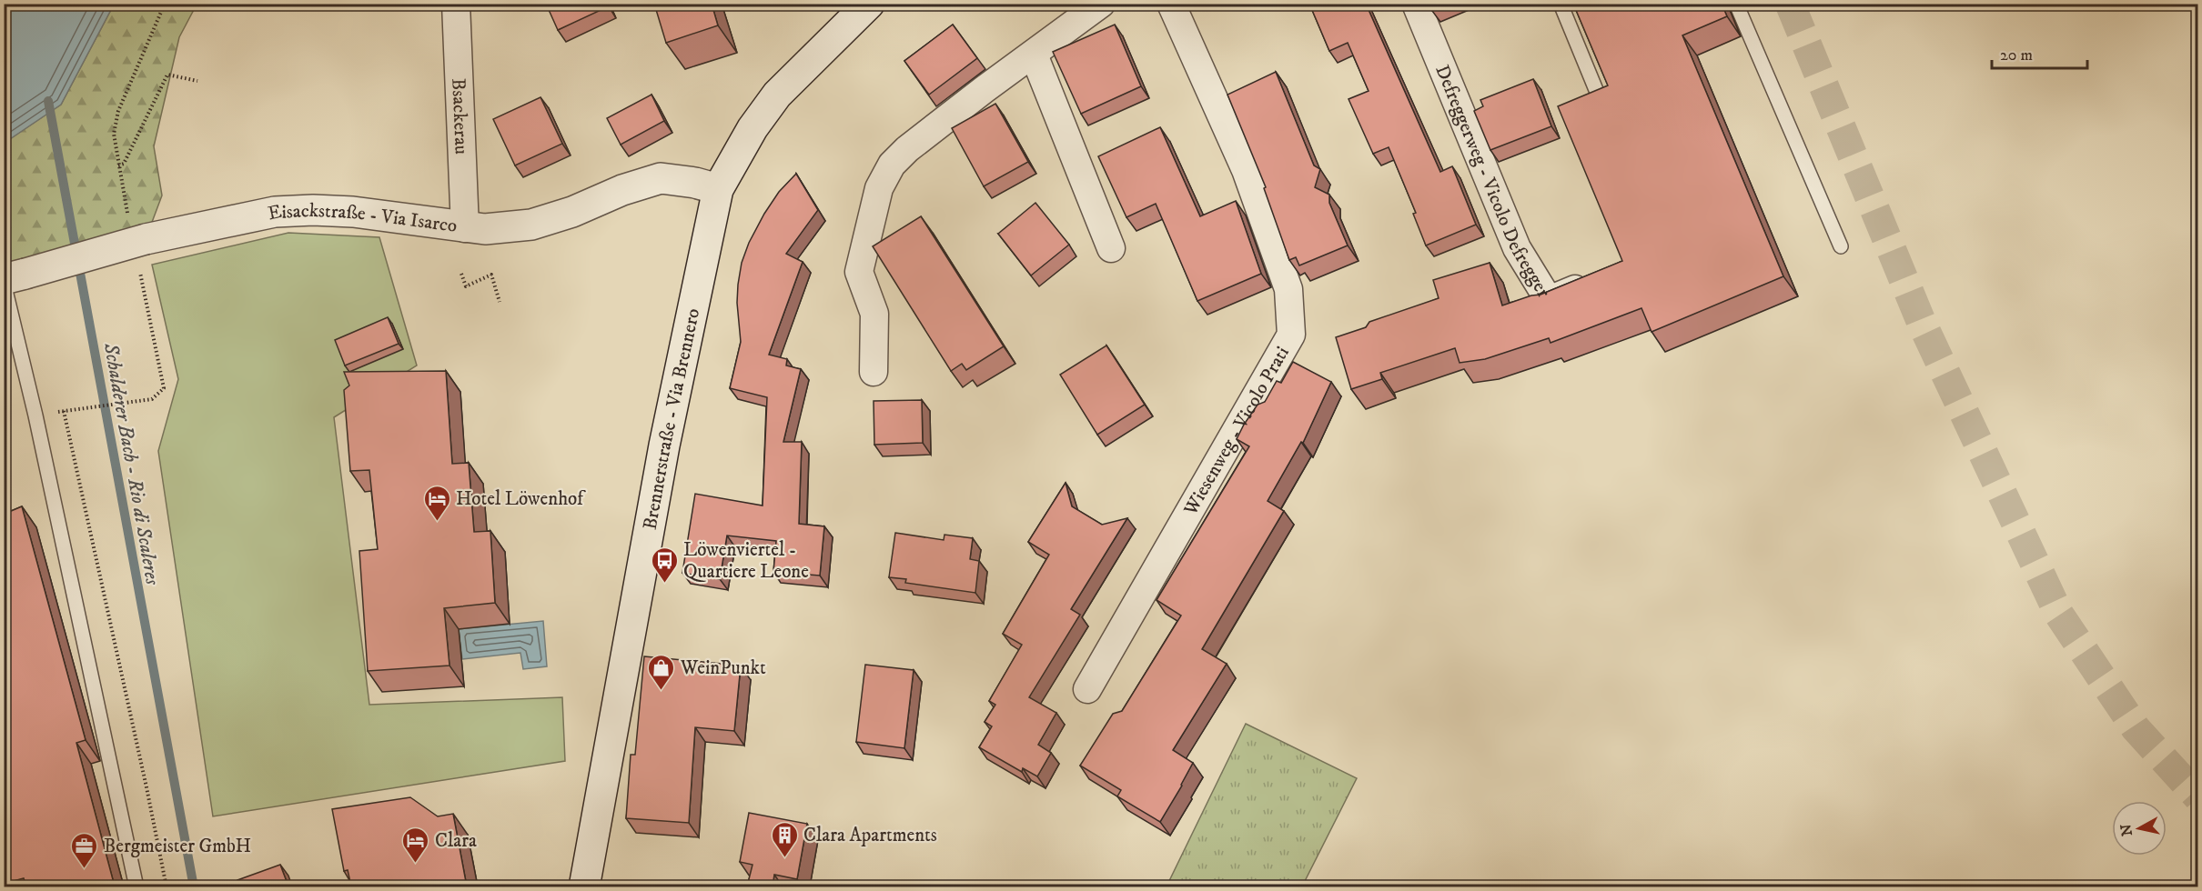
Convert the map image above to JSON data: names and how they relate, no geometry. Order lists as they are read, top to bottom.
{
  "streets": {
    "main road": ["Eisackstraße - Via Isarco", "Brennerstraße - Via Brennero"],
    "street": ["Bsackerau", "Defreggerweg - Vicolo Defregger", "Wiesenweg - Vicolo Prati"]
  },
  "crossings": [
    ["Bsackerau", "Eisackstraße - Via Isarco"],
    ["Eisackstraße - Via Isarco", "Brennerstraße - Via Brennero"]
  ],
  "water": ["Schalderer Bach - Rio di Scaleres"],
  "places": {
    "hotel": ["Hotel Löwenhof", "Clara"],
    "bus stop": ["Löwenviertel - Quartiere Leone"],
    "shop": ["WeinPunkt"],
    "building": ["Clara Apartments"],
    "office": ["Bergmeister GmbH"]
  },
  "scale_bar": "20 m",
  "north": "left"
}
